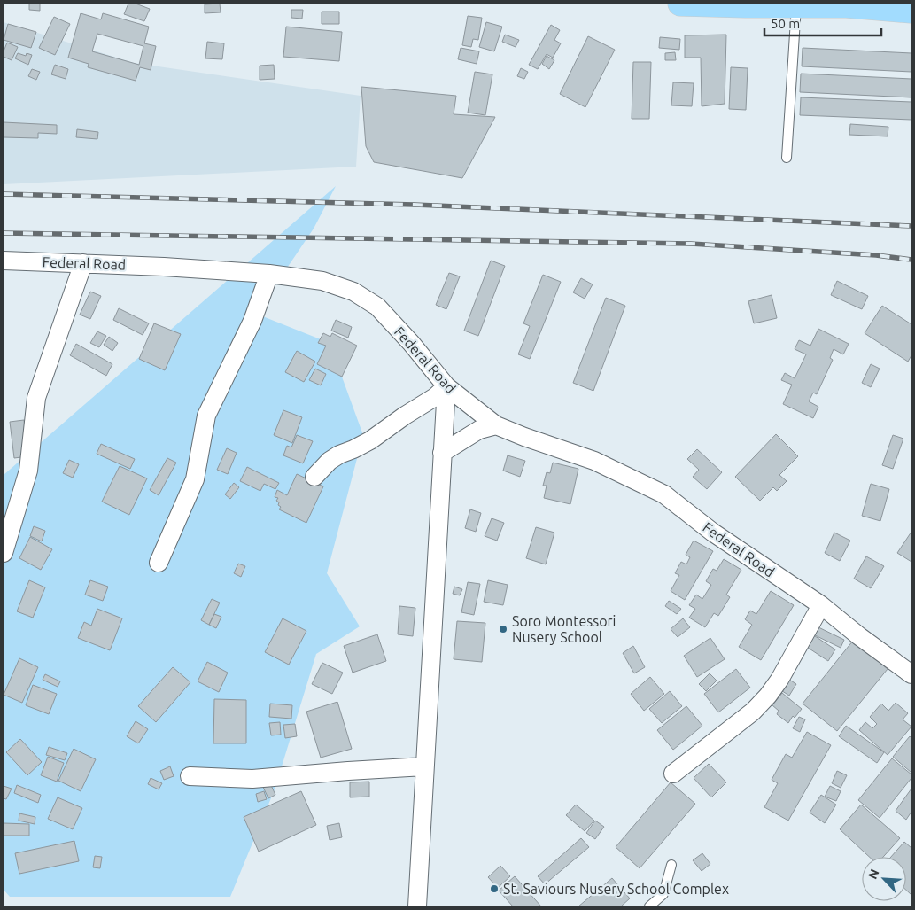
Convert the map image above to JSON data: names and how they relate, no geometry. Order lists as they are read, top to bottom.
{
  "streets": {
    "street": ["Federal Road"]
  },
  "places": ["Soro Montessori Nusery School", "St. Saviours Nusery School Complex"],
  "scale_bar": "50 m",
  "north": "top left"
}
